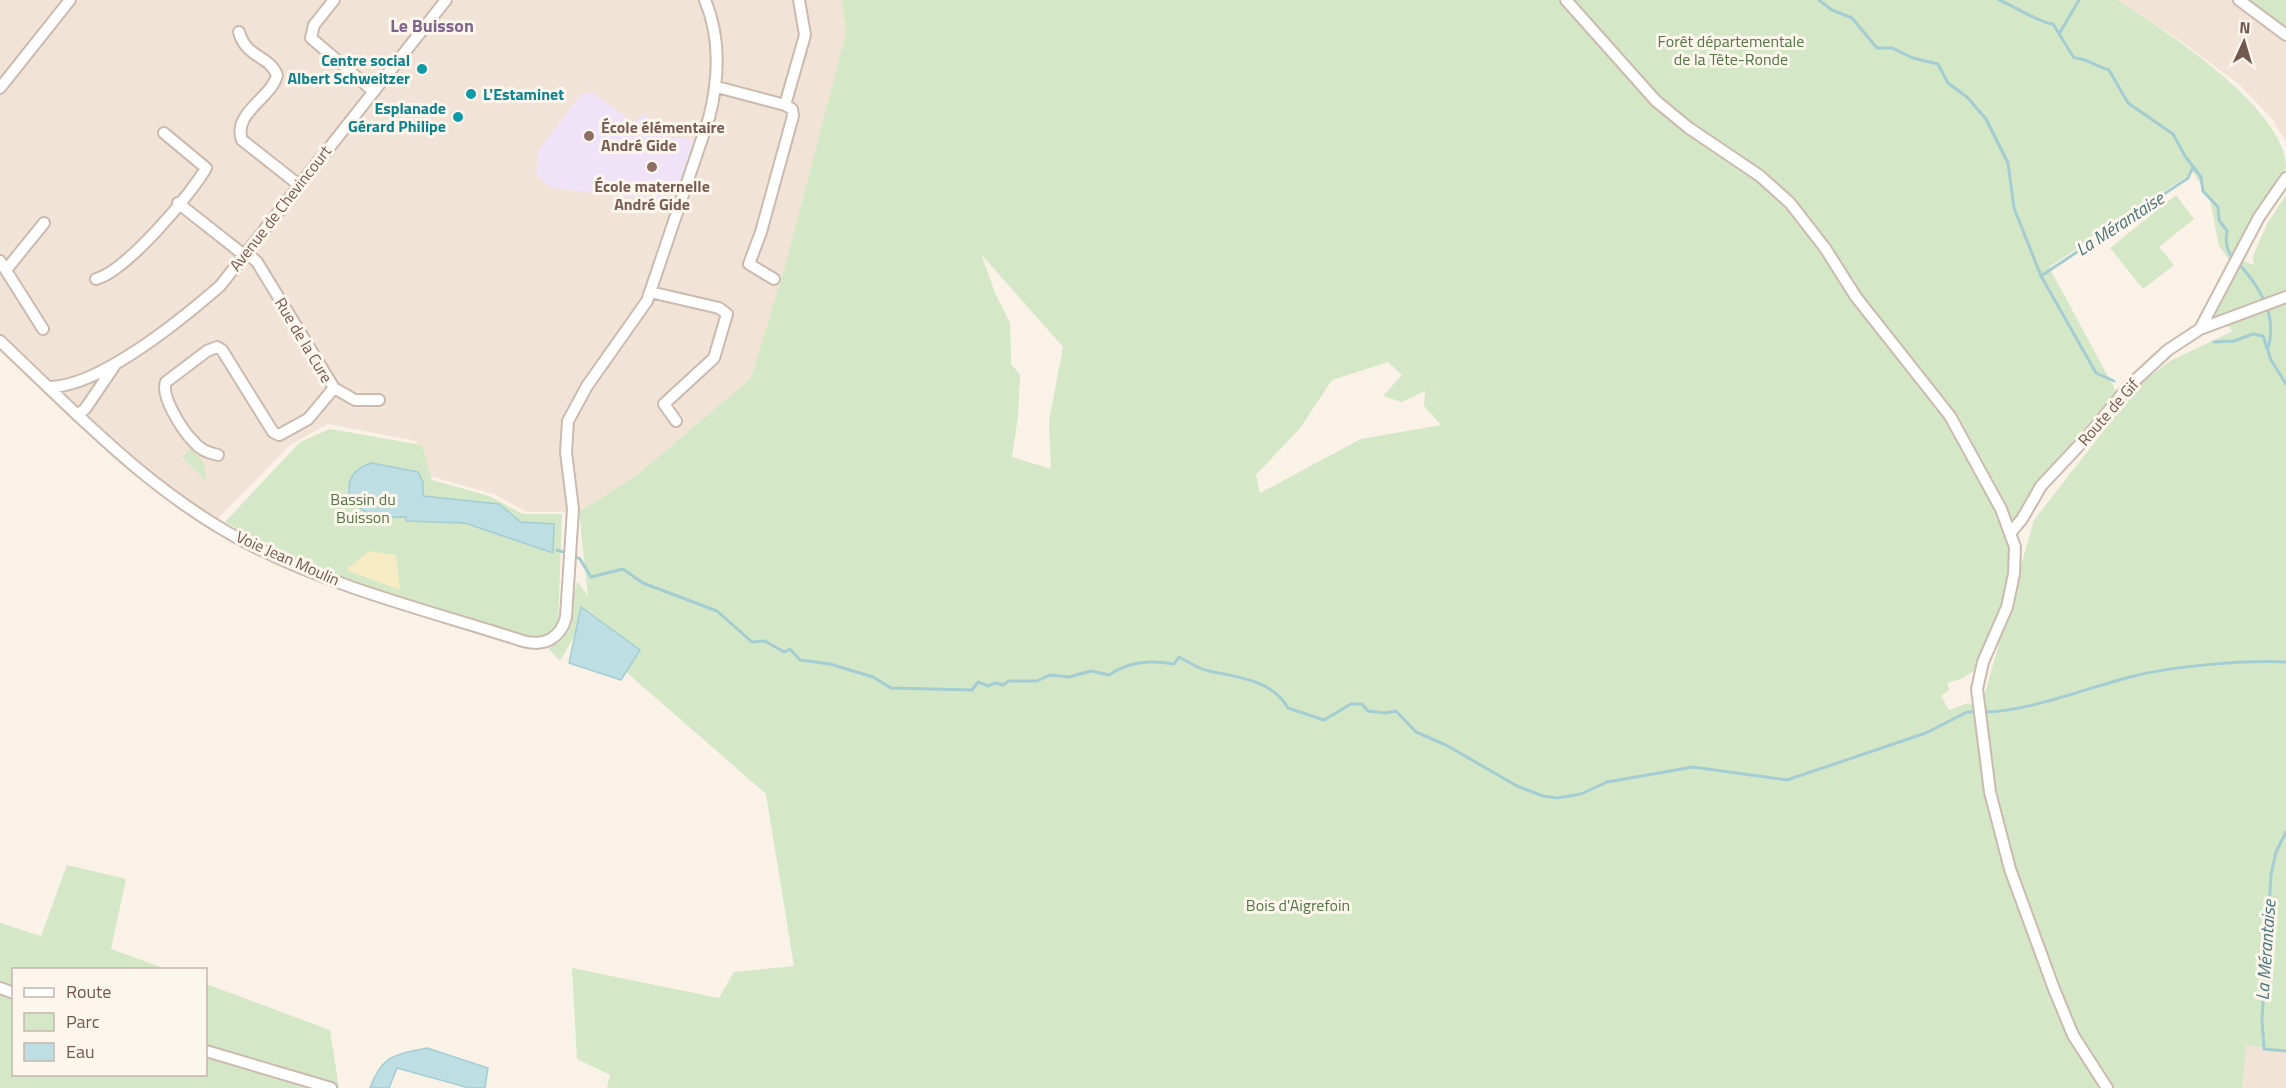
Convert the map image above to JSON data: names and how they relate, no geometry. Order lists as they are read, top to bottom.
{
  "streets": {
    "street": [
      "Avenue de Chevincourt",
      "Rue de la Cure",
      "Route de Gif",
      "Voie Jean Moulin"
    ]
  },
  "crossings": [
    ["Avenue de Chevincourt", "Rue de la Cure"],
    ["Avenue de Chevincourt", "Voie Jean Moulin"]
  ],
  "districts": ["Le Buisson"],
  "water": ["La Mérantaise"],
  "parks": ["Forêt départementale de la Tête-Ronde", "Bassin du Buisson", "Bois d'Aigrefoin"],
  "places": [
    "Centre social Albert Schweitzer",
    "L'Estaminet",
    "Esplanade Gérard Philipe",
    "École élémentaire André Gide",
    "École maternelle André Gide"
  ],
  "legend": ["Route", "Parc", "Eau"],
  "north": "top"
}
